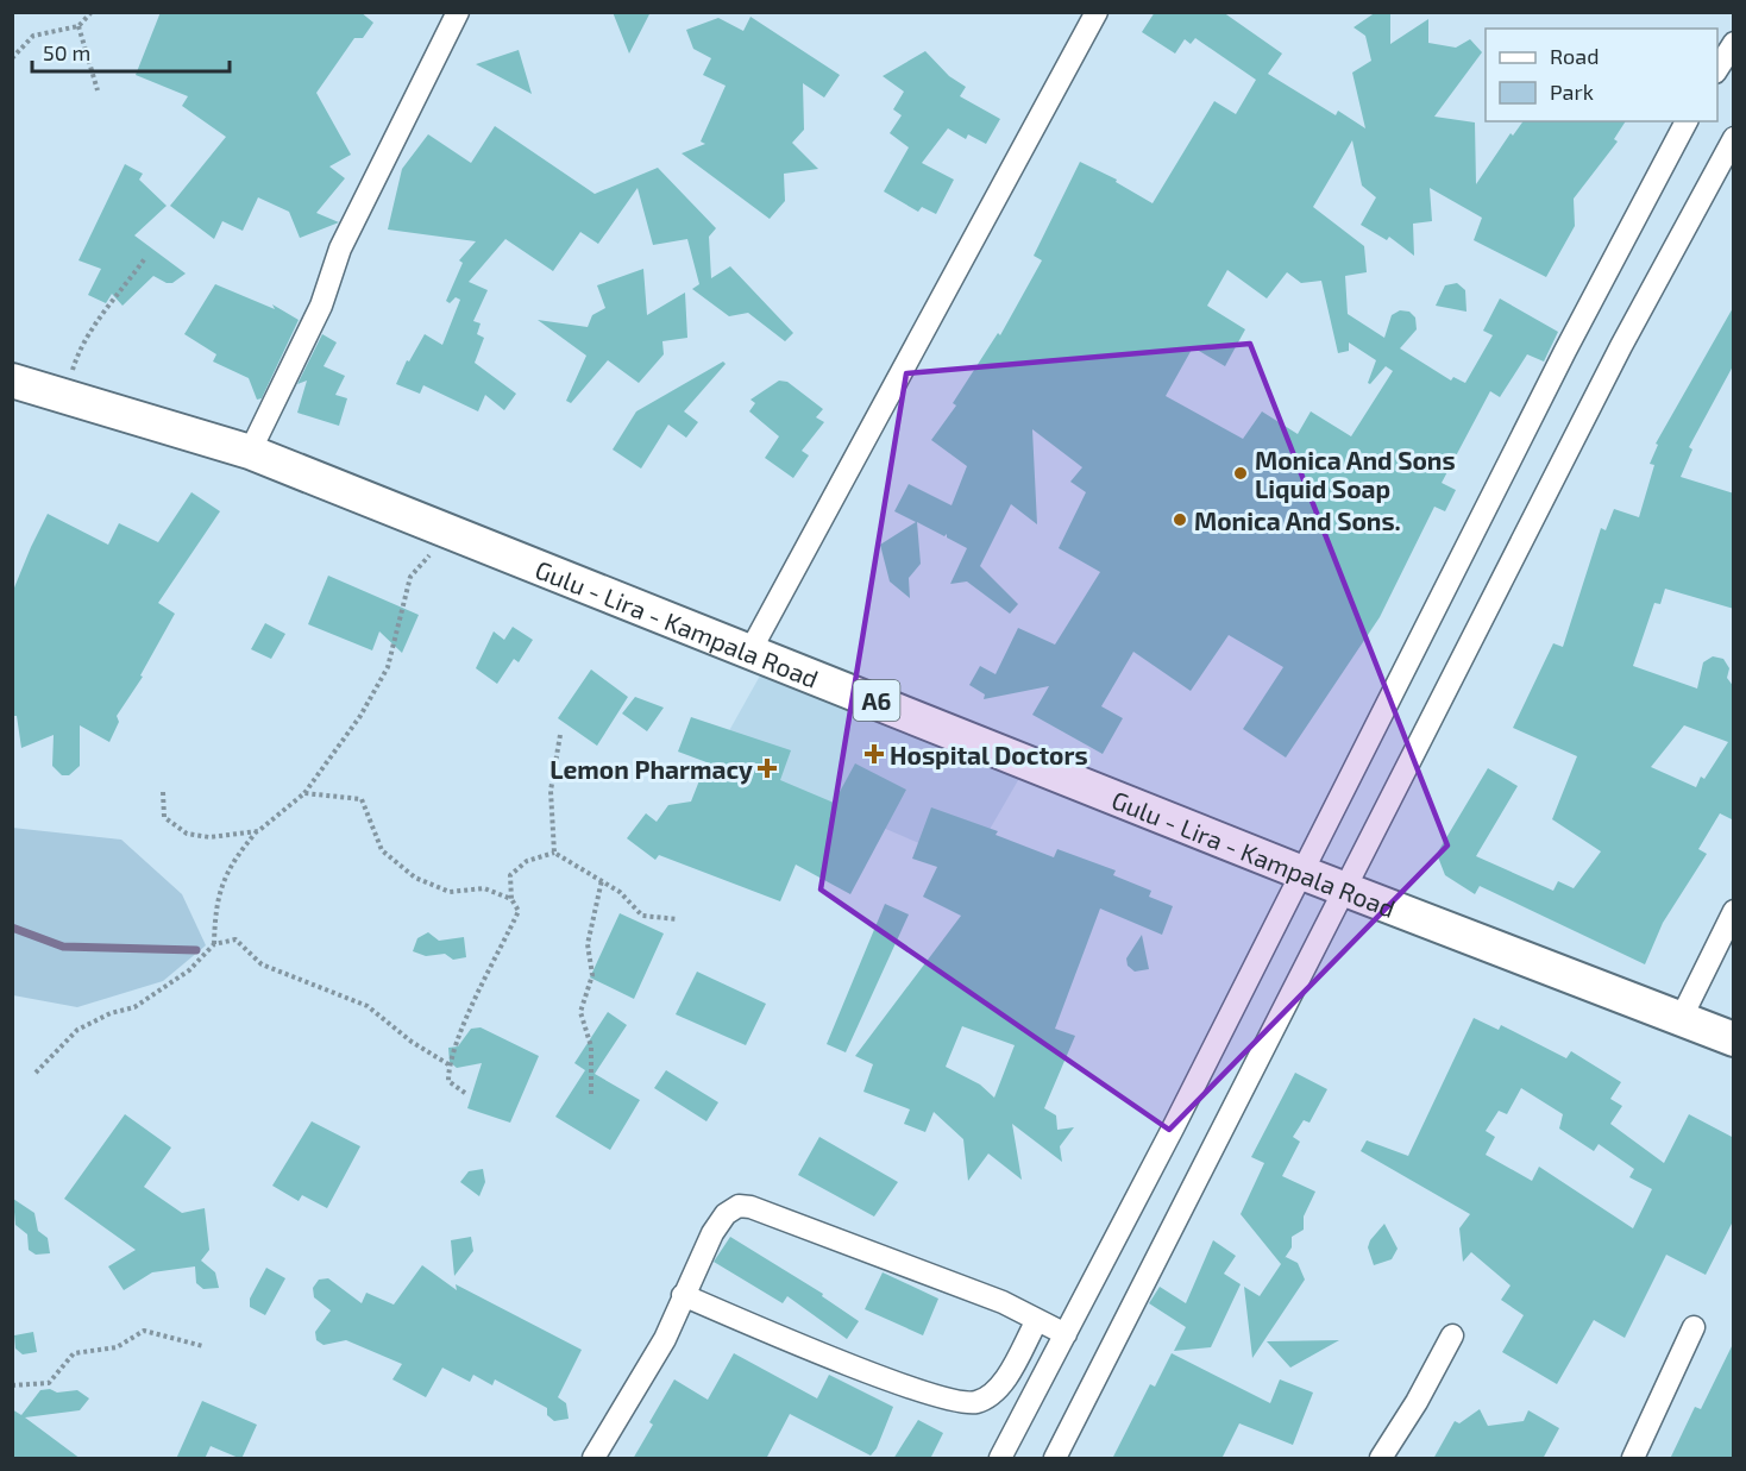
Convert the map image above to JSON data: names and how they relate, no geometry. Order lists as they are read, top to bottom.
{
  "streets": {
    "main road": ["Gulu - Lira - Kampala Road", "A6"]
  },
  "places": {
    "other": ["Monica And Sons Liquid Soap", "Monica And Sons."],
    "health": ["Hospital Doctors", "Lemon Pharmacy"]
  },
  "legend": ["Road", "Park"],
  "scale_bar": "50 m"
}
